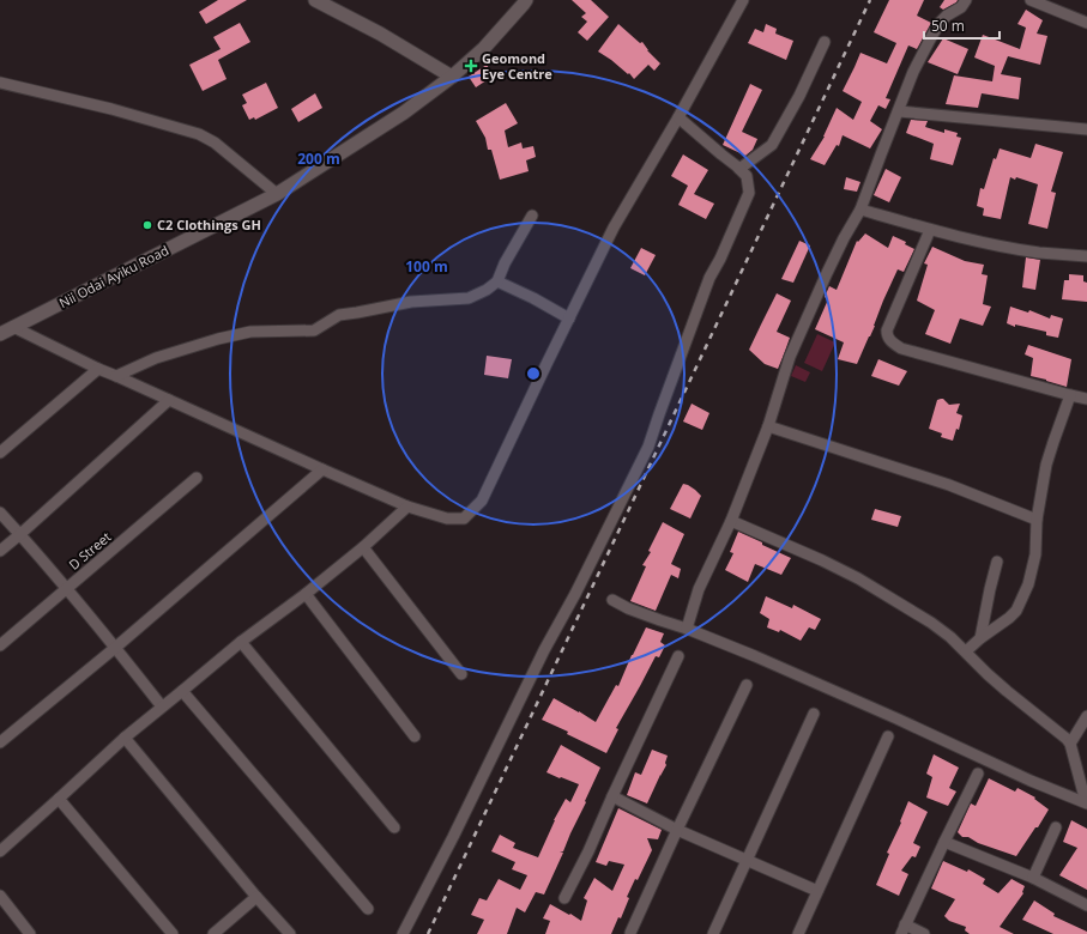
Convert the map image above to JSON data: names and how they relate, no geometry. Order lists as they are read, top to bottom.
{
  "streets": {
    "street": ["Nii Odai Ayiku Road", "D Street"]
  },
  "places": {
    "health": ["Geomond Eye Centre"],
    "other": ["C2 Clothings GH"]
  },
  "scale_bar": "50 m",
  "rings": ["200 m", "100 m"]
}
